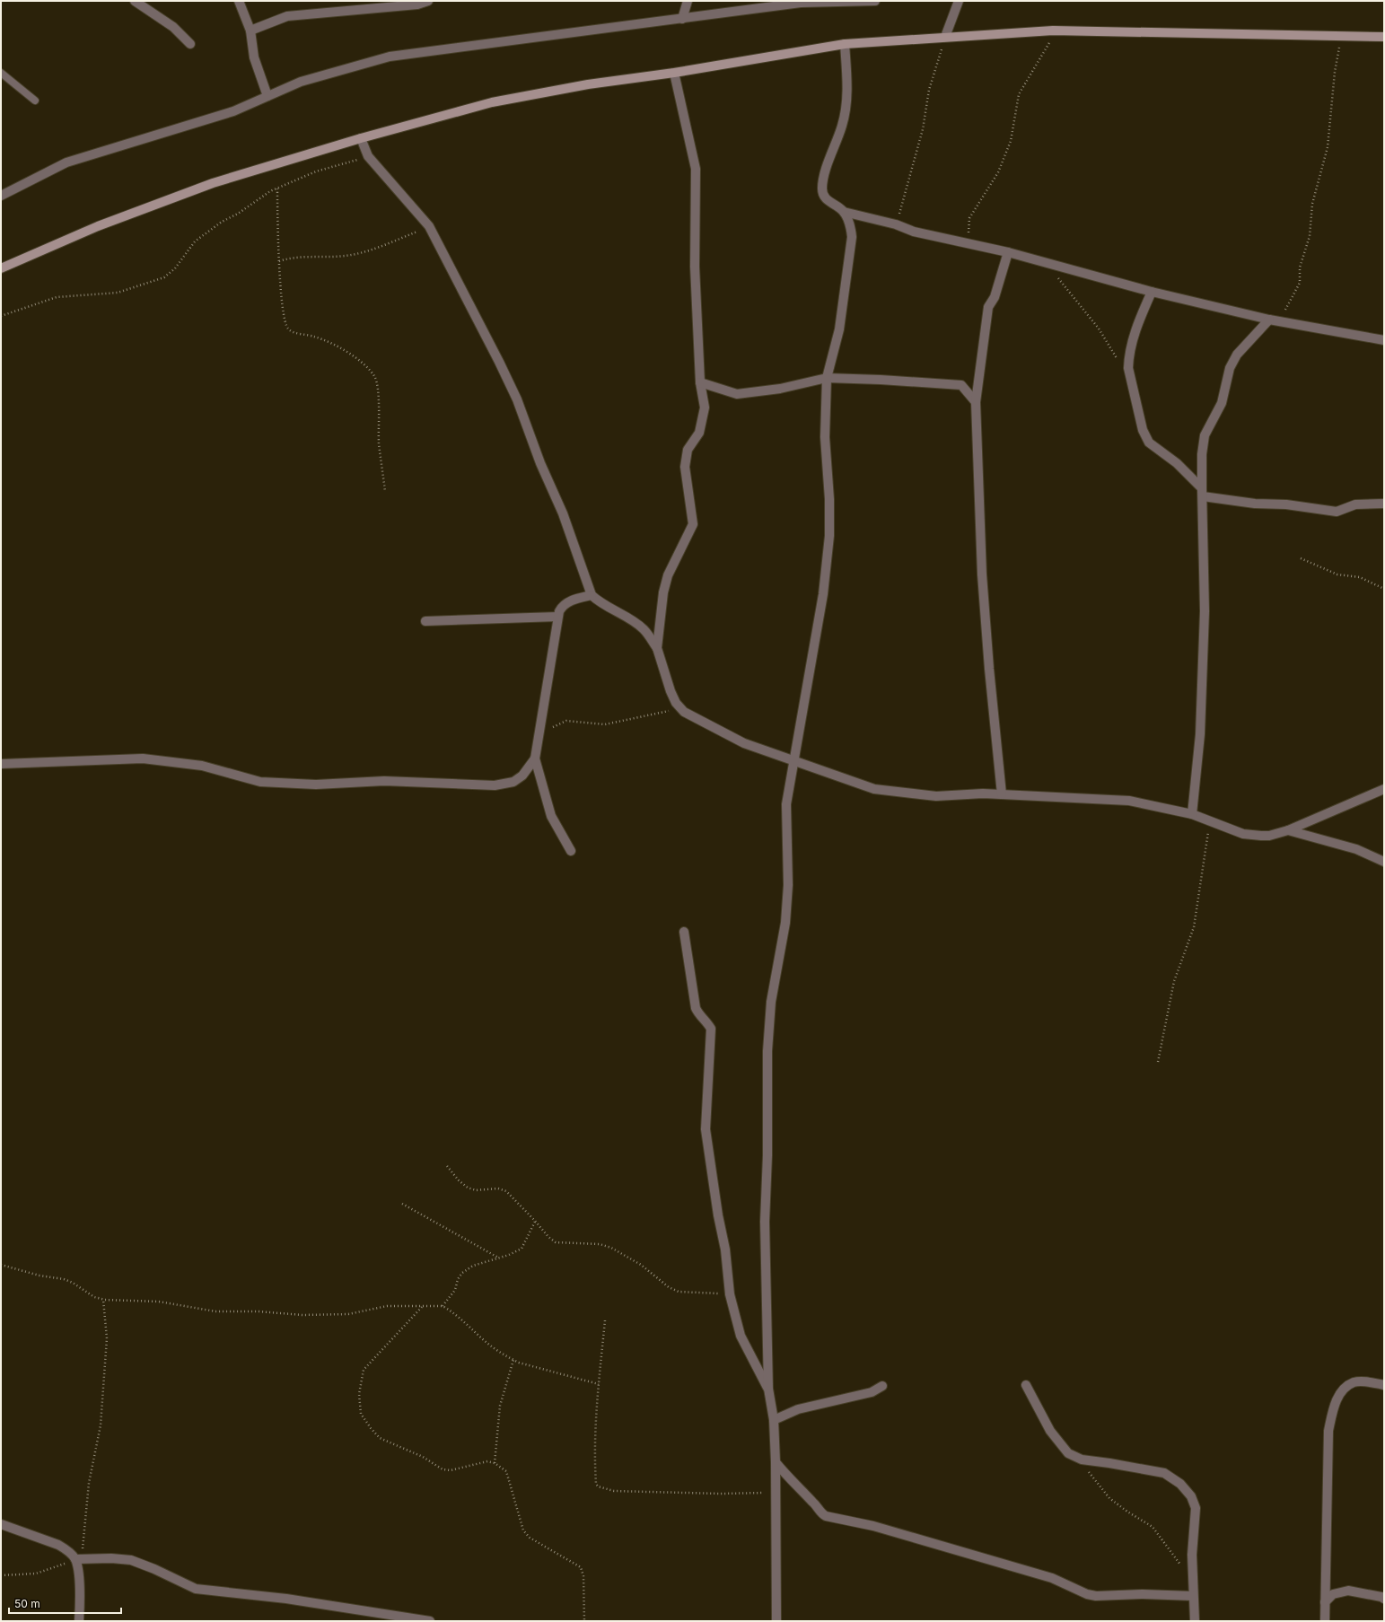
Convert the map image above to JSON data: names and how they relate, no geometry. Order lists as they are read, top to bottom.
{
  "scale_bar": "50 m"
}
